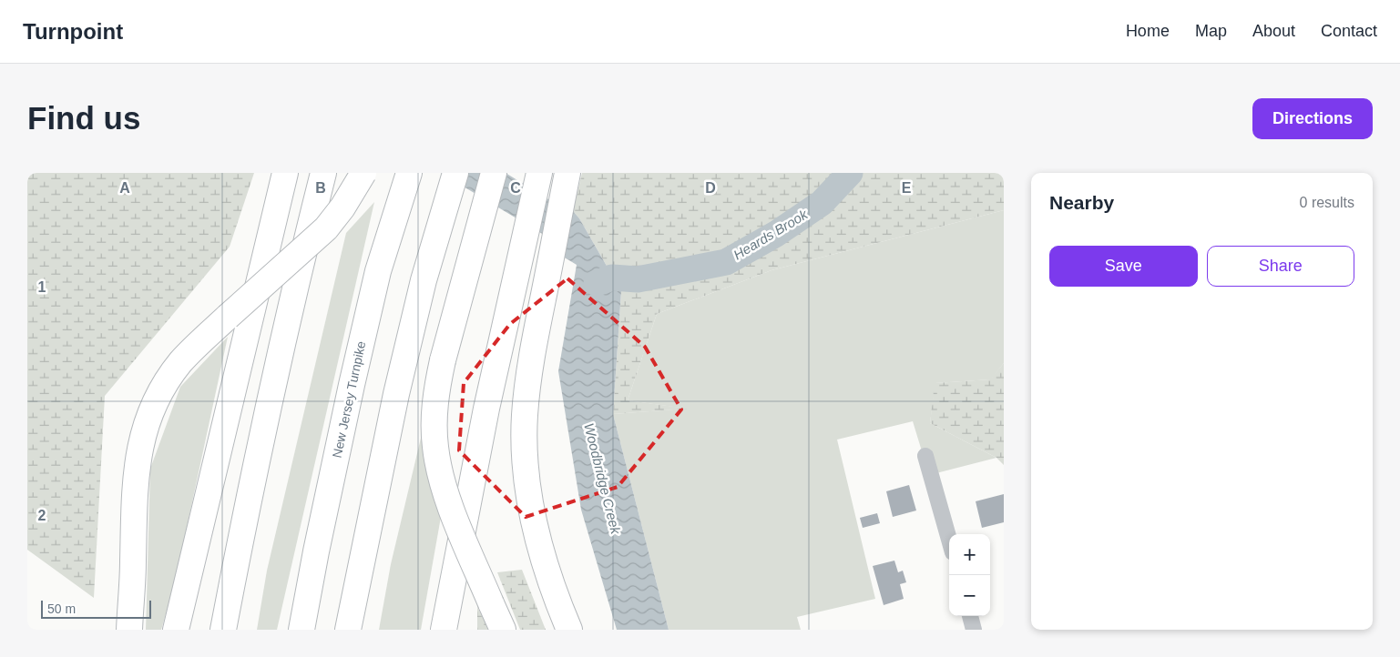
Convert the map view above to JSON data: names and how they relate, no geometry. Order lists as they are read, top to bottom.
{
  "streets": {
    "highway": ["New Jersey Turnpike"]
  },
  "water": ["Heards Brook", "Woodbridge Creek"],
  "scale_bar": "50 m",
  "page": {
    "header": "Turnpoint",
    "nav": [
      "Home",
      "Map",
      "About",
      "Contact"
    ],
    "buttons": [
      "Directions",
      ["Save", "Share"]
    ],
    "title": "Find us",
    "heading": ["Nearby", "0 results"],
    "map_buttons": ["+", "−"],
    "scale": "50 m"
  },
  "grid": {
    "columns": [
      "A",
      "B",
      "C",
      "D",
      "E"
    ],
    "rows": ["1", "2"]
  }
}
